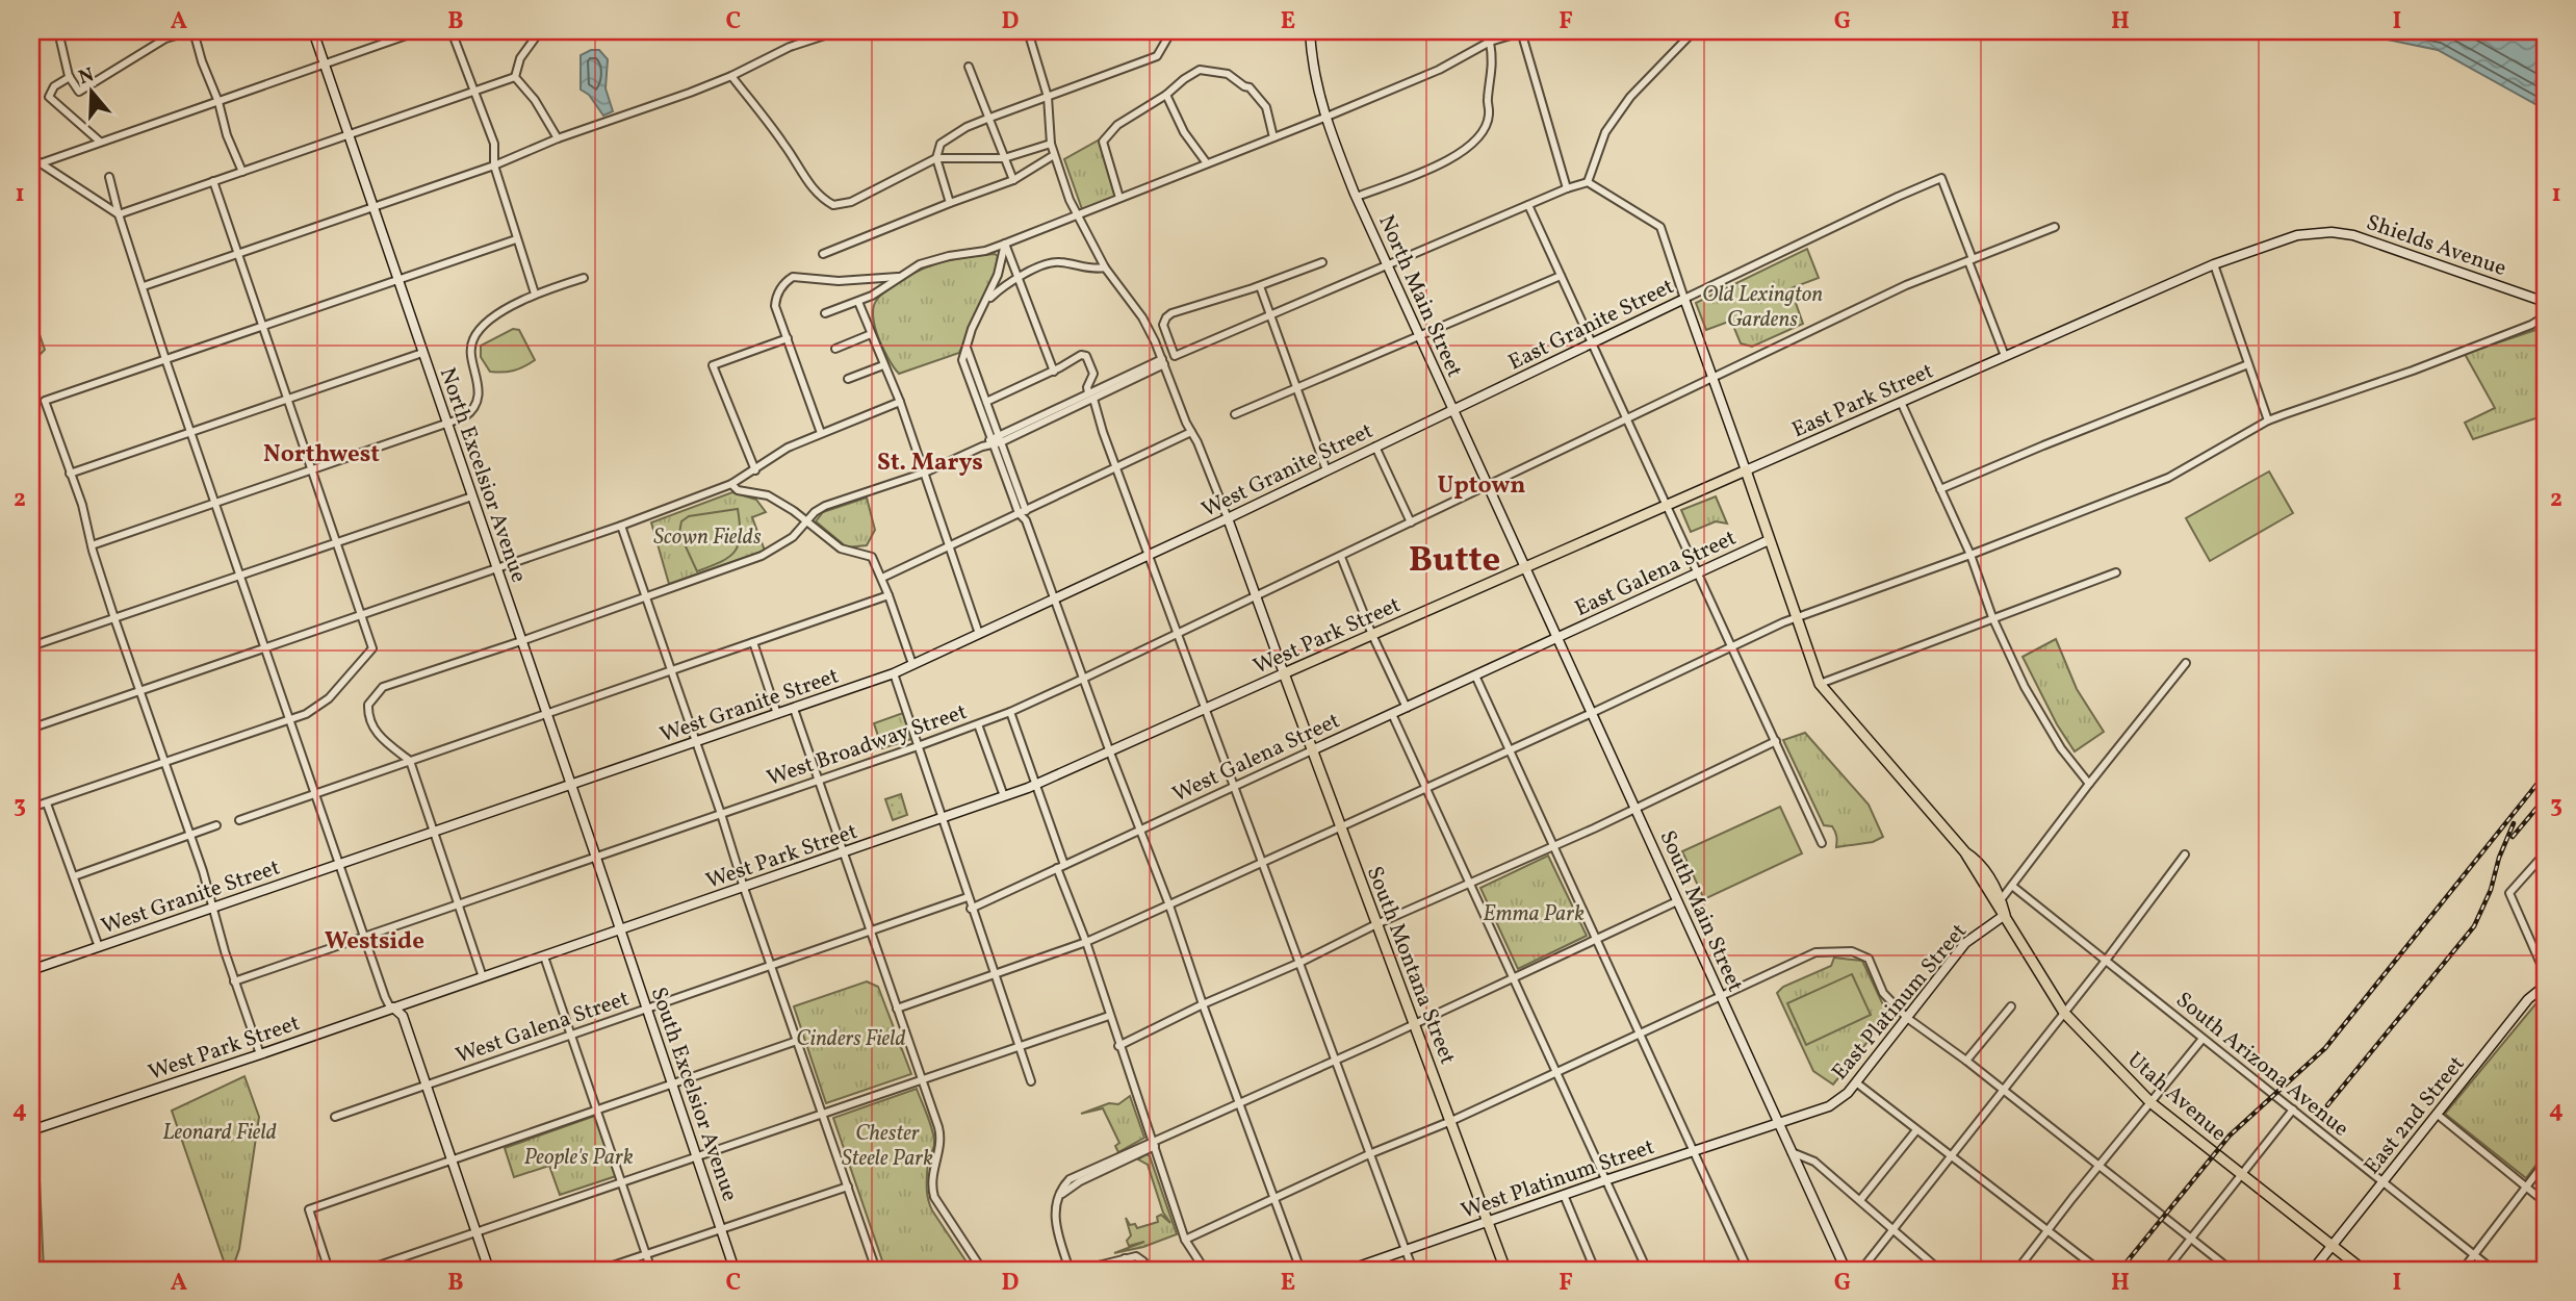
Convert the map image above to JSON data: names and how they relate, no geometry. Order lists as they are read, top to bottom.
{
  "streets": {
    "main road": [
      "East Park Street",
      "West Park Street",
      "South Montana Street",
      "Utah Avenue"
    ],
    "street": [
      "Shields Avenue",
      "North Main Street",
      "East Granite Street",
      "West Granite Street",
      "North Excelsior Avenue",
      "East Galena Street",
      "West Broadway Street",
      "West Galena Street",
      "South Main Street",
      "East Platinum Street",
      "South Arizona Avenue",
      "South Excelsior Avenue",
      "East 2nd Street",
      "West Platinum Street"
    ]
  },
  "crossings": [
    ["Shields Avenue", "East Park Street"],
    ["North Main Street", "East Granite Street"],
    ["North Main Street", "East Park Street"],
    ["North Main Street", "West Granite Street"],
    ["North Main Street", "West Park Street"],
    ["North Main Street", "West Broadway Street"],
    ["North Main Street", "South Main Street"],
    ["East Granite Street", "West Granite Street"],
    ["East Granite Street", "West Broadway Street"],
    ["East Park Street", "West Park Street"],
    ["East Park Street", "South Main Street"],
    ["West Granite Street", "North Excelsior Avenue"],
    ["North Excelsior Avenue", "West Park Street"],
    ["North Excelsior Avenue", "West Broadway Street"],
    ["North Excelsior Avenue", "South Excelsior Avenue"],
    ["East Galena Street", "West Galena Street"],
    ["East Galena Street", "South Main Street"],
    ["West Park Street", "South Main Street"],
    ["West Park Street", "South Montana Street"],
    ["West Park Street", "South Excelsior Avenue"],
    ["West Galena Street", "South Main Street"],
    ["West Galena Street", "South Montana Street"],
    ["West Galena Street", "South Excelsior Avenue"],
    ["South Main Street", "East Platinum Street"],
    ["South Main Street", "West Platinum Street"],
    ["South Montana Street", "West Platinum Street"],
    ["East Platinum Street", "Utah Avenue"],
    ["East Platinum Street", "West Platinum Street"],
    ["South Arizona Avenue", "East 2nd Street"],
    ["Utah Avenue", "East 2nd Street"]
  ],
  "districts": [
    "Northwest",
    "St. Marys",
    "Uptown",
    "Butte",
    "Westside"
  ],
  "parks": [
    "Old Lexington Gardens",
    "Scown Fields",
    "Emma Park",
    "Cinders Field",
    "Leonard Field",
    "Chester Steele Park",
    "People's Park"
  ],
  "north": "top",
  "grid": {
    "columns": [
      "A",
      "B",
      "C",
      "D",
      "E",
      "F",
      "G",
      "H",
      "I"
    ],
    "rows": [
      "1",
      "2",
      "3",
      "4"
    ]
  }
}
